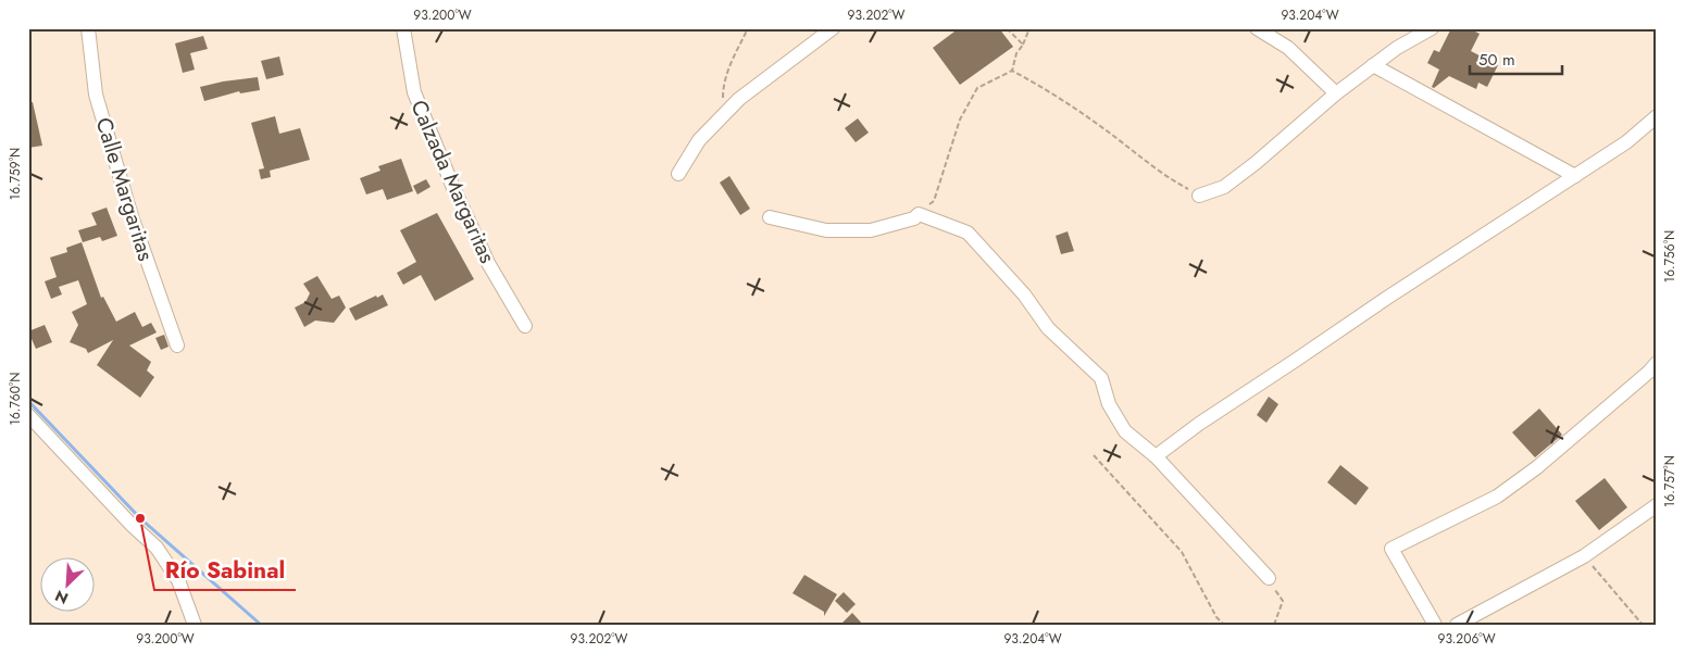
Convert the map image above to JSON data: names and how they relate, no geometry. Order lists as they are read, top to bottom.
{
  "streets": {
    "street": ["Calzada Margaritas", "Calle Margaritas"]
  },
  "places": ["Río Sabinal"],
  "scale_bar": "50 m",
  "north": "bottom left",
  "coordinates": [
    "93.200°W",
    "93.202°W",
    "93.204°W",
    "16.759°N",
    "16.756°N",
    "16.760°N",
    "16.757°N",
    "93.206°W"
  ]
}
